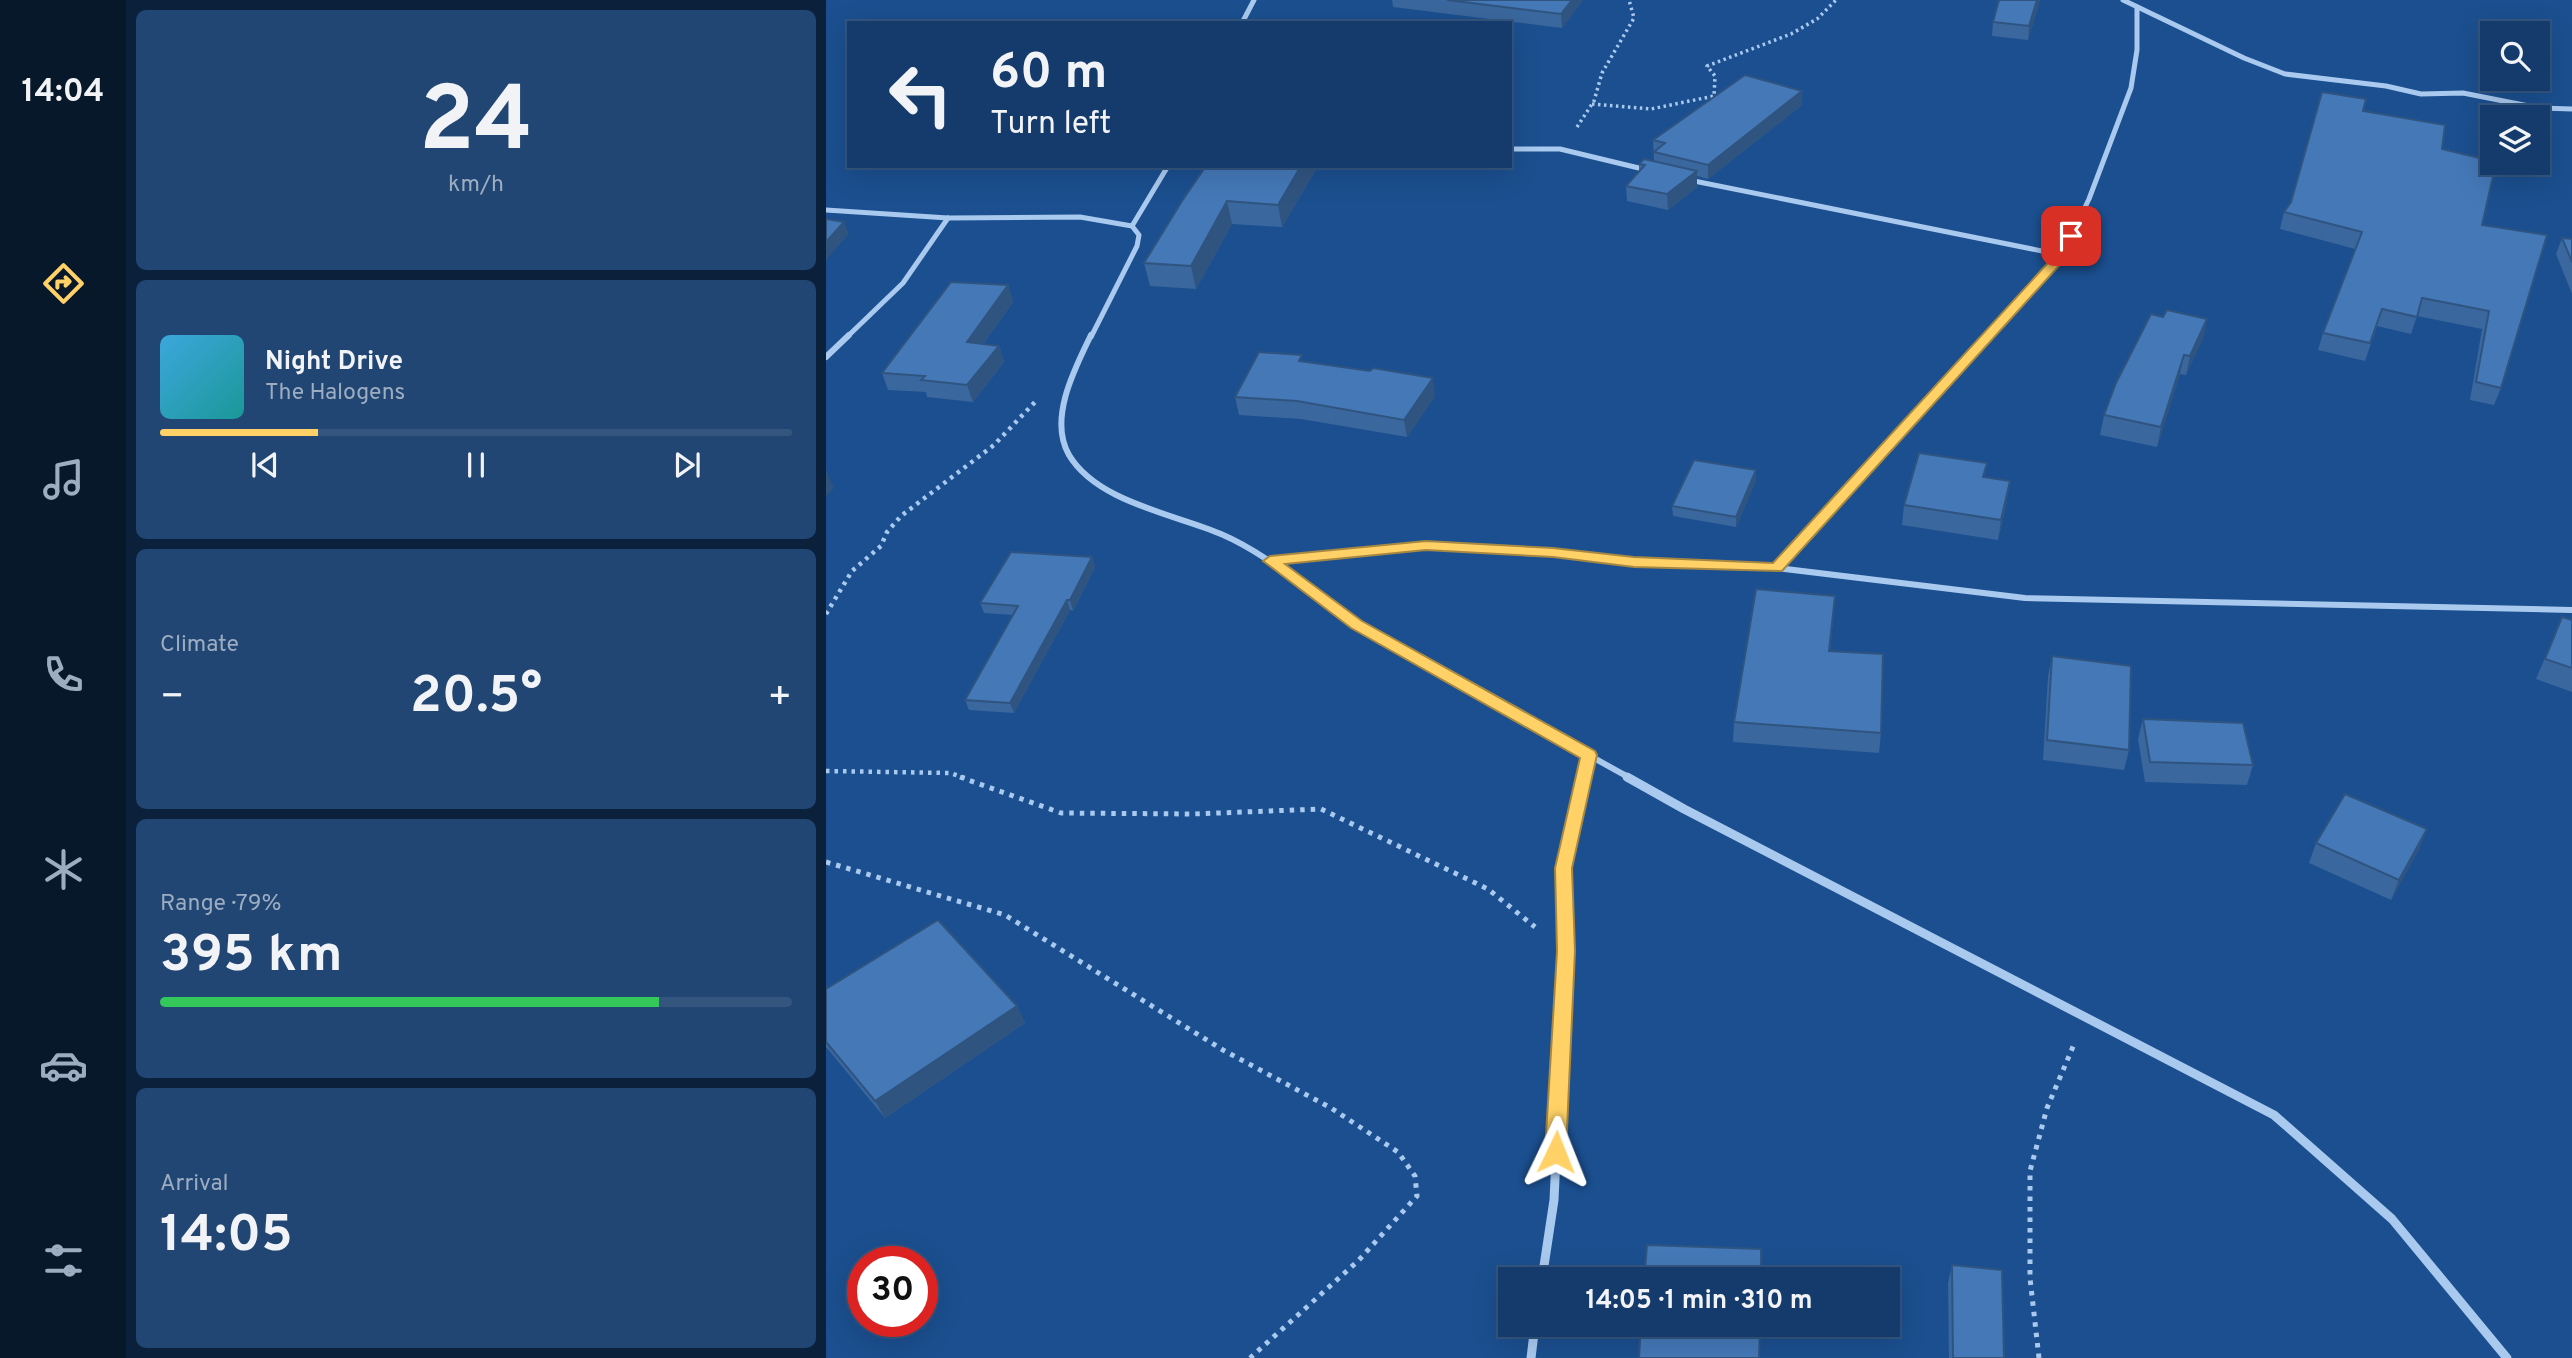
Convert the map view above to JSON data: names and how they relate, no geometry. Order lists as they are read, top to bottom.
{
  "page": {
    "tabs": "14:04",
    "tile": [
      ["24", "km/h"],
      "Climate",
      ["Range · 79%", "395 km"],
      ["Arrival", "14:05"]
    ],
    "turn": ["60 m", "Turn left"],
    "song": ["Night Drive", "The Halogens"],
    "heat": ["−", "20.5°", "+"],
    "limit": "30",
    "trip": "14:05 · 1 min · 310 m"
  }
}
